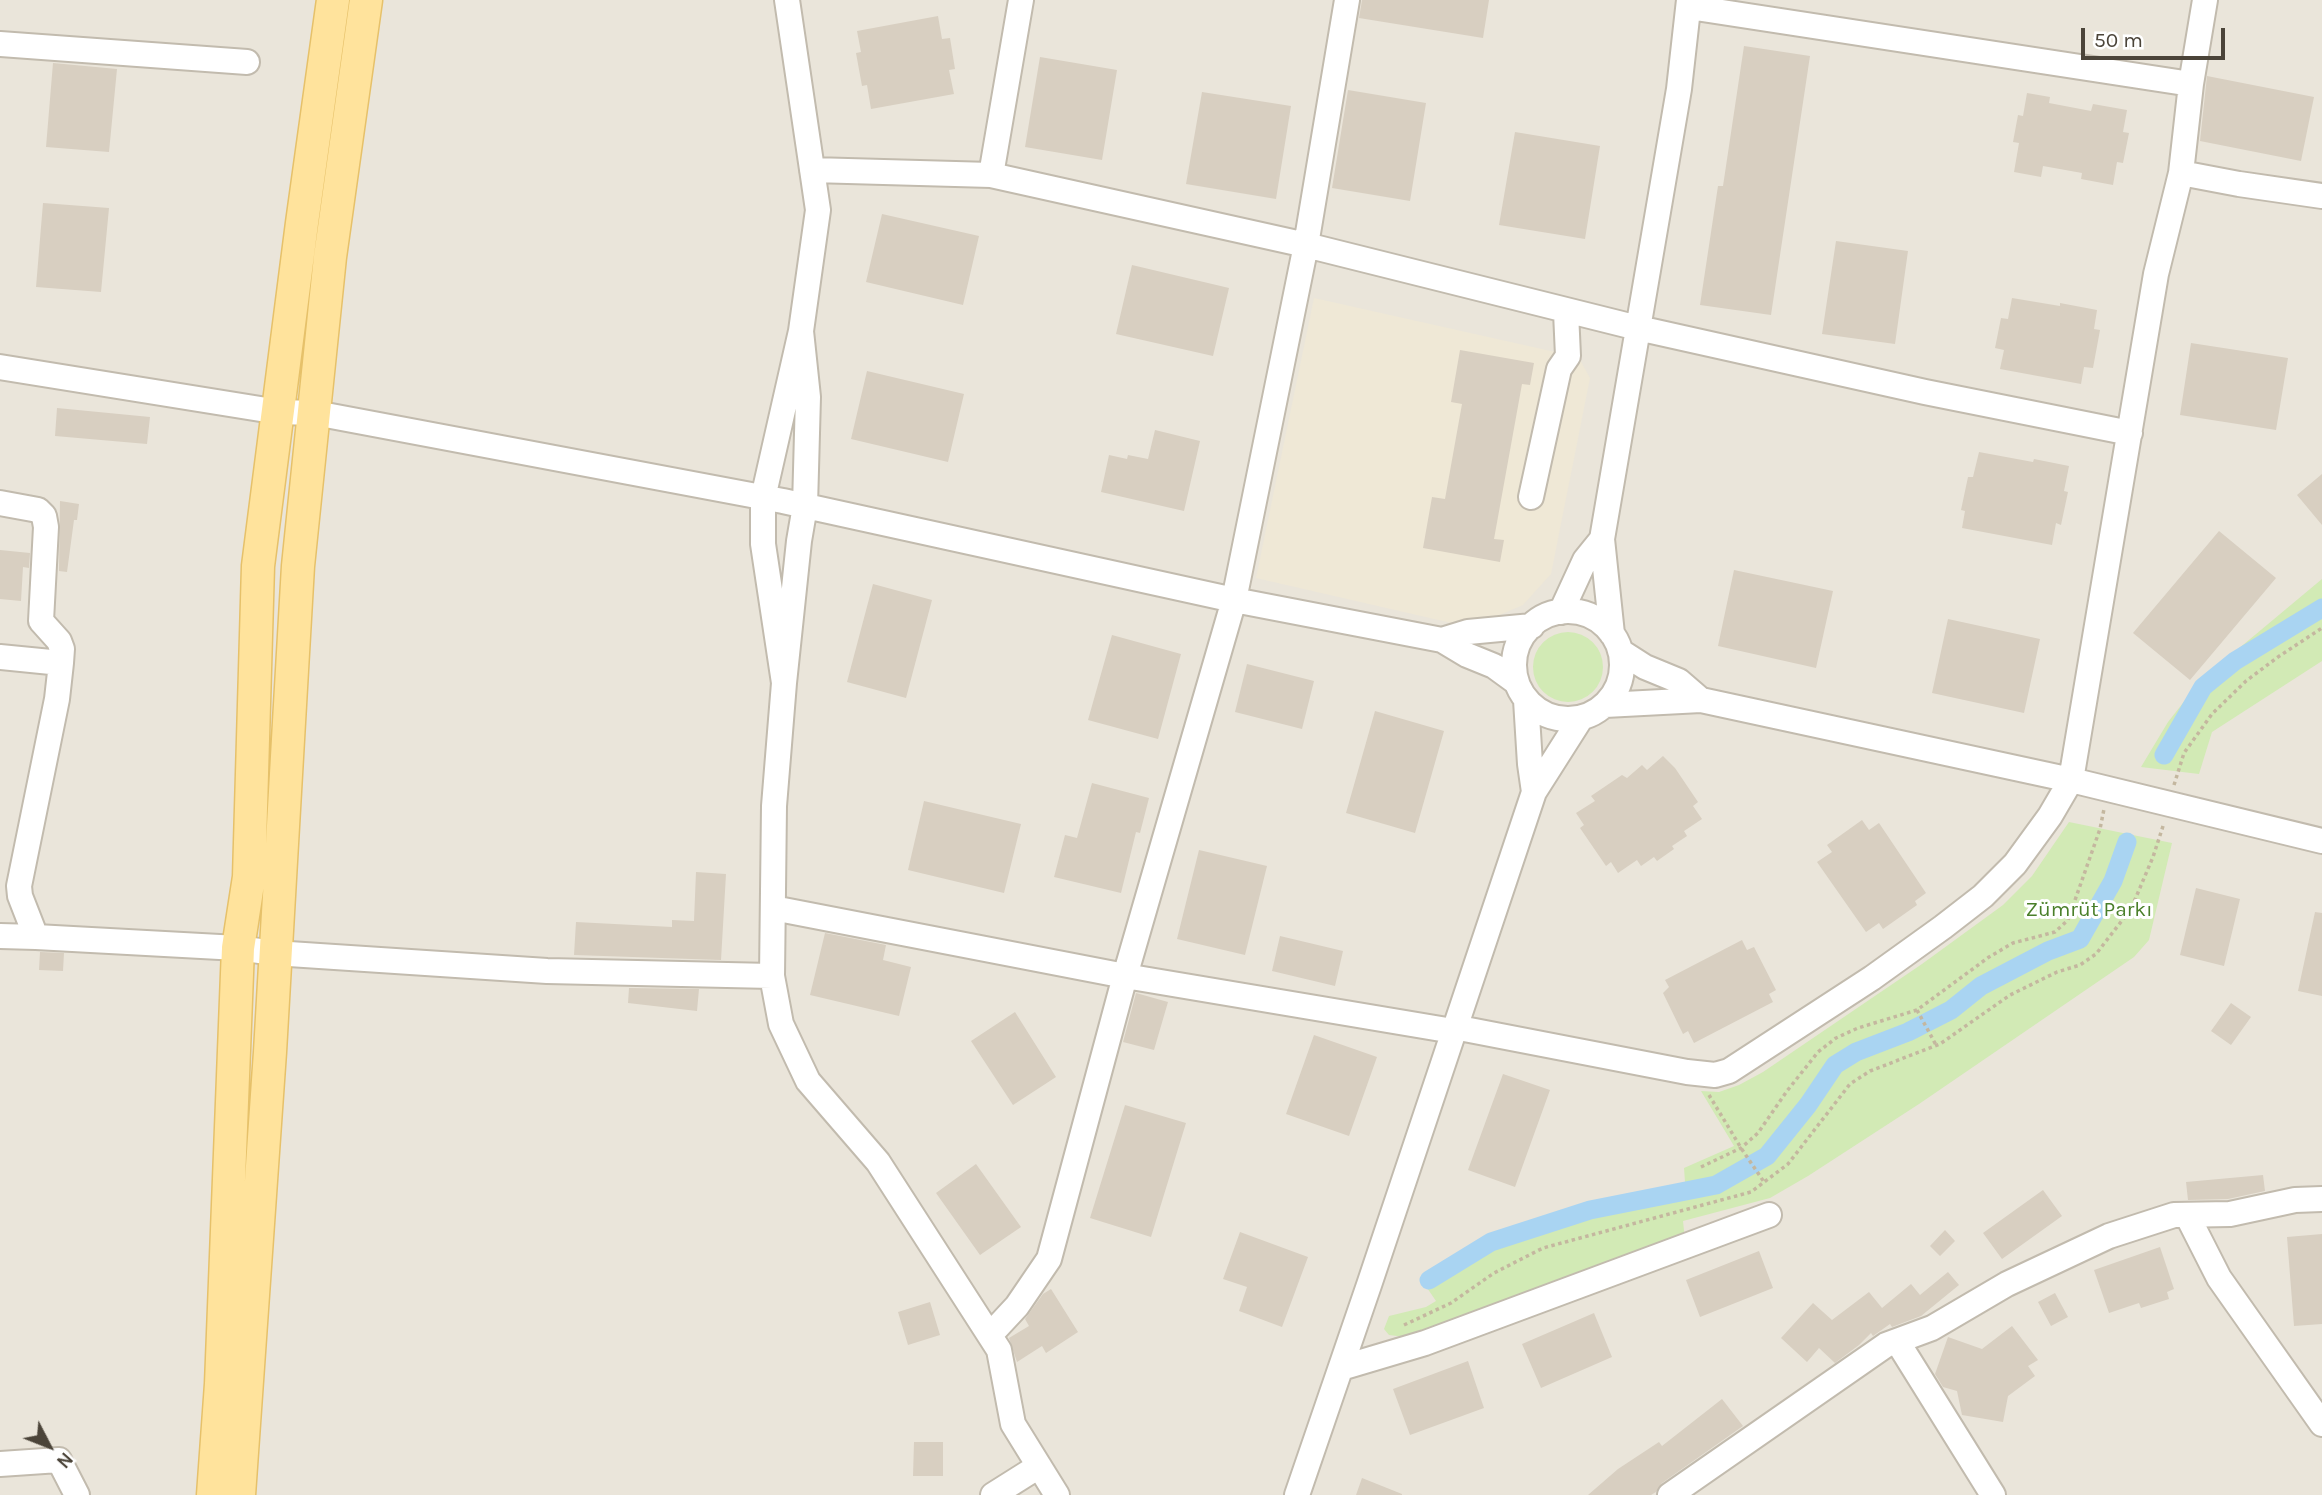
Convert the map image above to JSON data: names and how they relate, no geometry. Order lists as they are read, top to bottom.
{
  "parks": ["Zümrüt Parkı"],
  "scale_bar": "50 m",
  "north": "bottom right"
}
